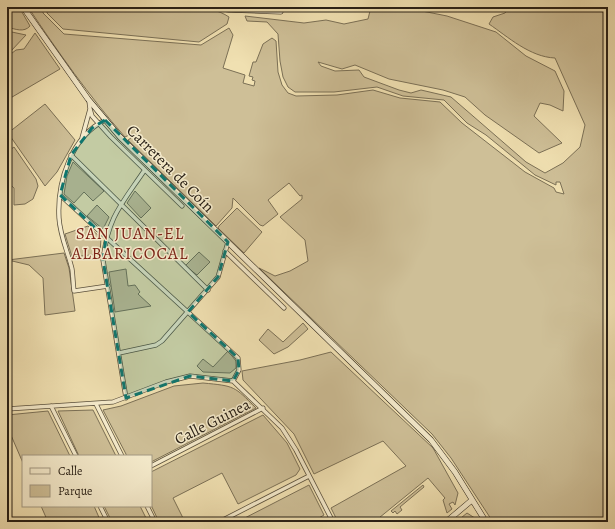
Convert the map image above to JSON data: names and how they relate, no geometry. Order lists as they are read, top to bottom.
{
  "streets": {
    "street": ["Carretera de Coín", "Calle Guinea"]
  },
  "districts": ["SAN JUAN-EL ALBARICOCAL"],
  "legend": ["Calle", "Parque"]
}
